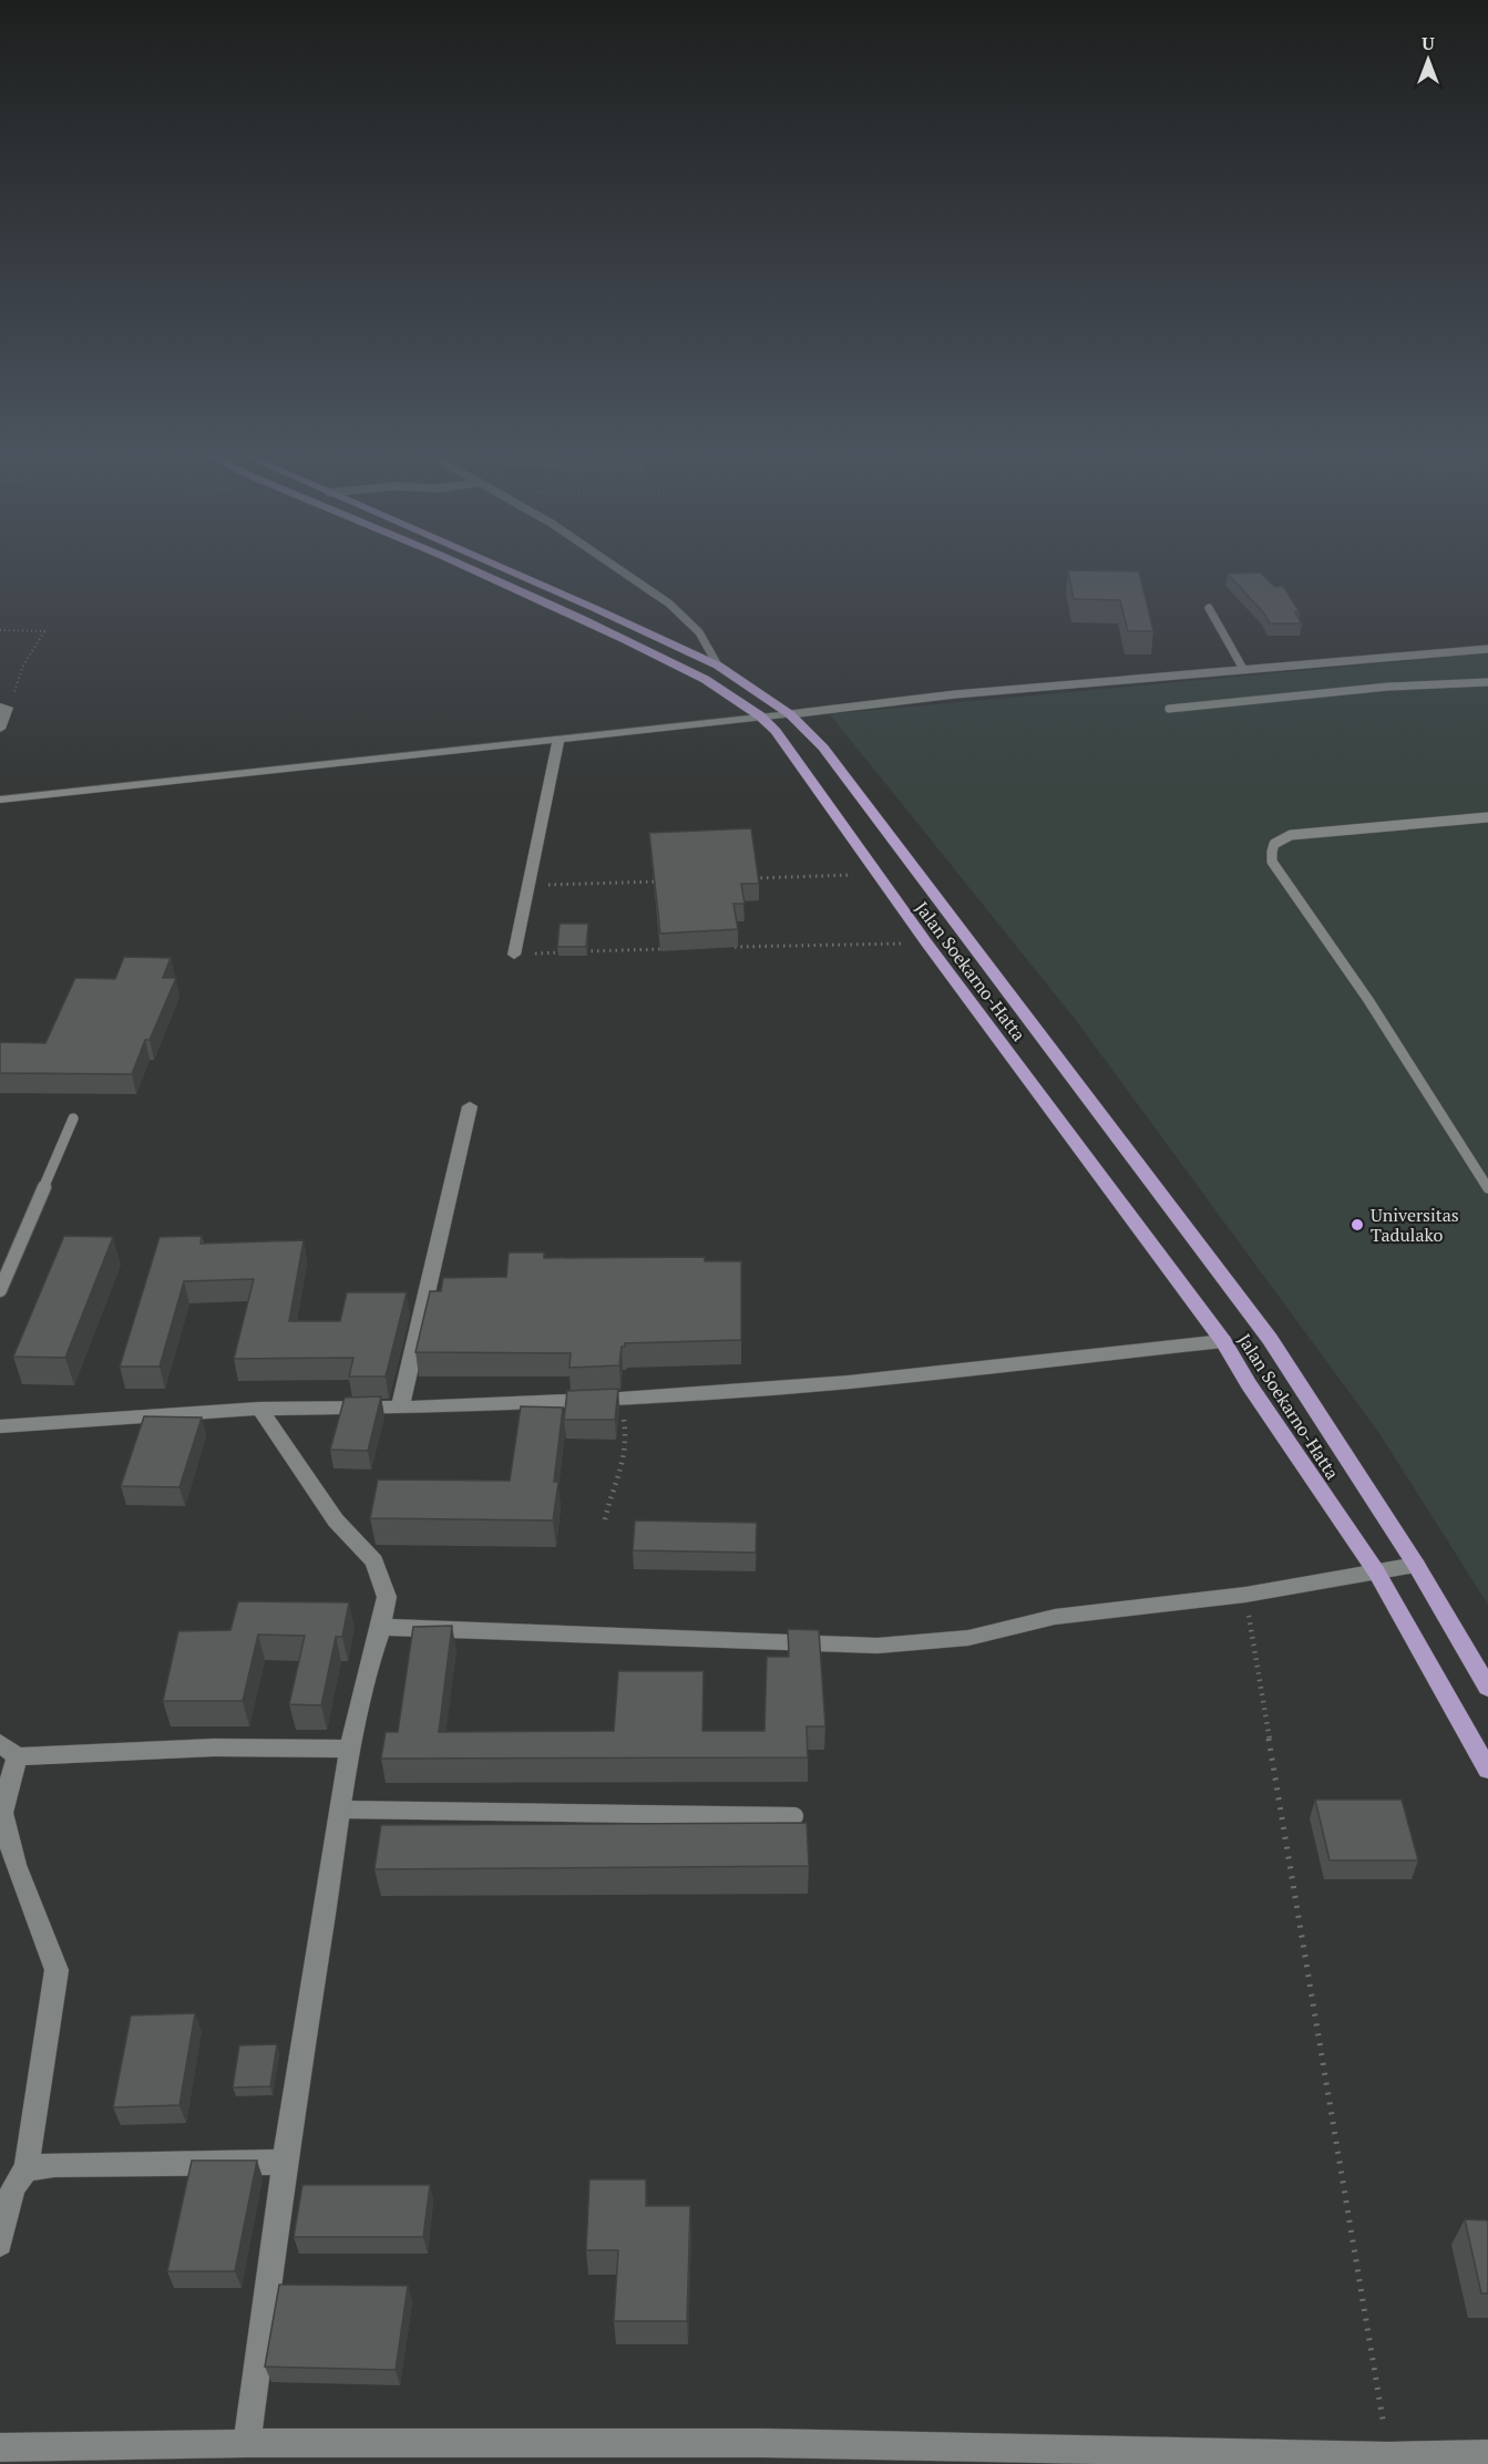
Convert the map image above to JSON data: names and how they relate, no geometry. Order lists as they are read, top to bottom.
{
  "streets": {
    "main road": ["Jalan Soekarno-Hatta"]
  },
  "places": ["Universitas Tadulako"],
  "north": "top"
}
